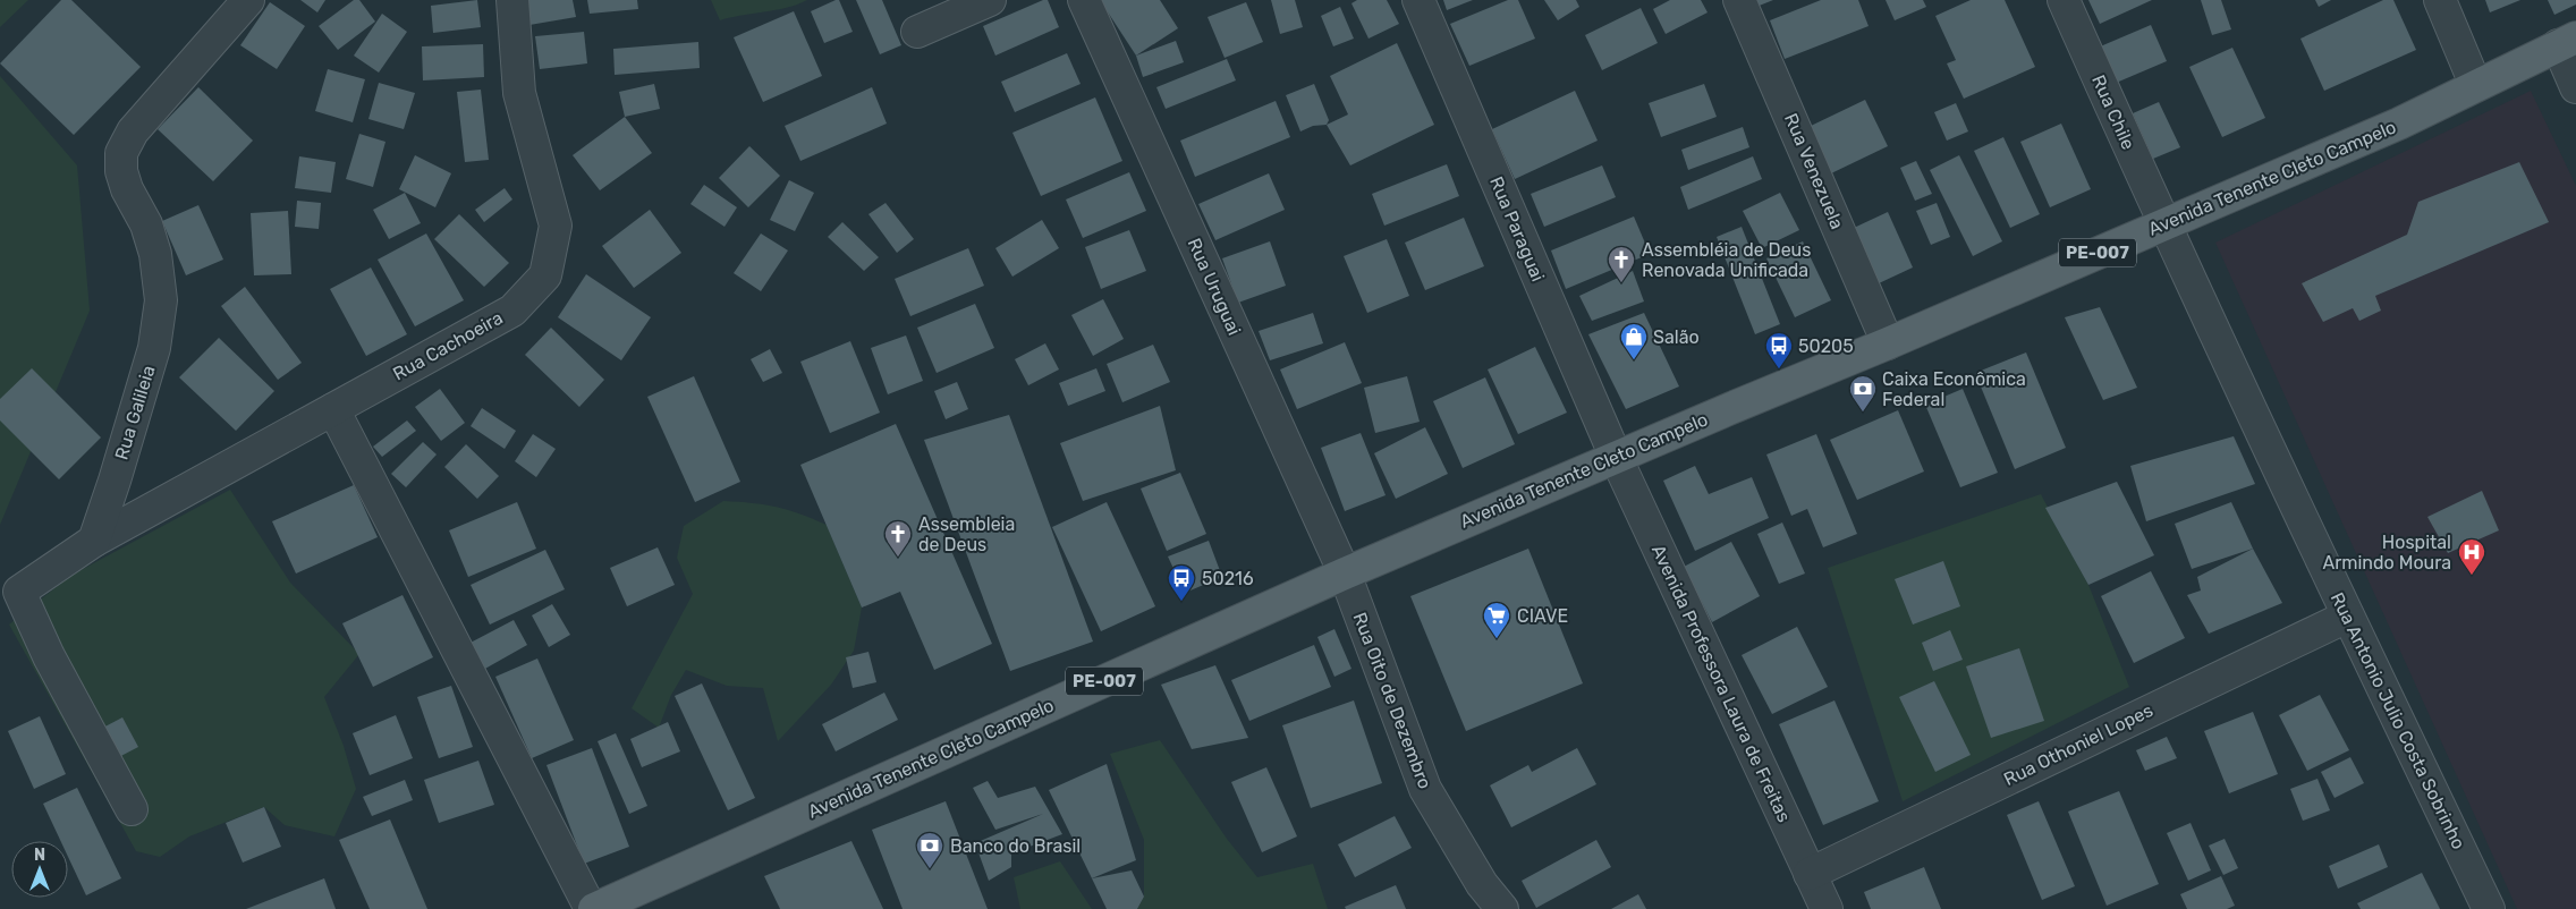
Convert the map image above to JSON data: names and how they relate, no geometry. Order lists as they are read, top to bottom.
{
  "streets": {
    "main road": ["Avenida Tenente Cleto Campelo", "PE-007"],
    "street": [
      "Rua Chile",
      "Rua Venezuela",
      "Rua Paraguai",
      "Rua Uruguai",
      "Rua Cachoeira",
      "Rua Galileia",
      "Avenida Professora Laura de Freitas",
      "Rua Oito de Dezembro",
      "Rua Antonio Julio Costa Sobrinho",
      "Rua Othoniel Lopes"
    ]
  },
  "crossings": [
    ["Rua Chile", "Avenida Tenente Cleto Campelo"],
    ["Rua Chile", "Rua Antonio Julio Costa Sobrinho"],
    ["Rua Venezuela", "Avenida Tenente Cleto Campelo"],
    ["Avenida Tenente Cleto Campelo", "Rua Paraguai"],
    ["Avenida Tenente Cleto Campelo", "Rua Uruguai"],
    ["Avenida Tenente Cleto Campelo", "Avenida Professora Laura de Freitas"],
    ["Avenida Tenente Cleto Campelo", "Rua Oito de Dezembro"],
    ["Avenida Tenente Cleto Campelo", "Rua Antonio Julio Costa Sobrinho"],
    ["Rua Paraguai", "Avenida Professora Laura de Freitas"],
    ["Rua Uruguai", "Rua Oito de Dezembro"],
    ["Rua Cachoeira", "Rua Galileia"],
    ["Avenida Professora Laura de Freitas", "Rua Othoniel Lopes"],
    ["Rua Antonio Julio Costa Sobrinho", "Rua Othoniel Lopes"]
  ],
  "places": {
    "church": ["Assembléia de Deus Renovada Unificada", "Assembleia de Deus"],
    "shop": ["Salão"],
    "bus stop": ["50205", "50216"],
    "bank": ["Caixa Econômica Federal", "Banco do Brasil"],
    "hospital": ["Hospital Armindo Moura"],
    "supermarket": ["CIAVE"]
  },
  "north": "top"
}
